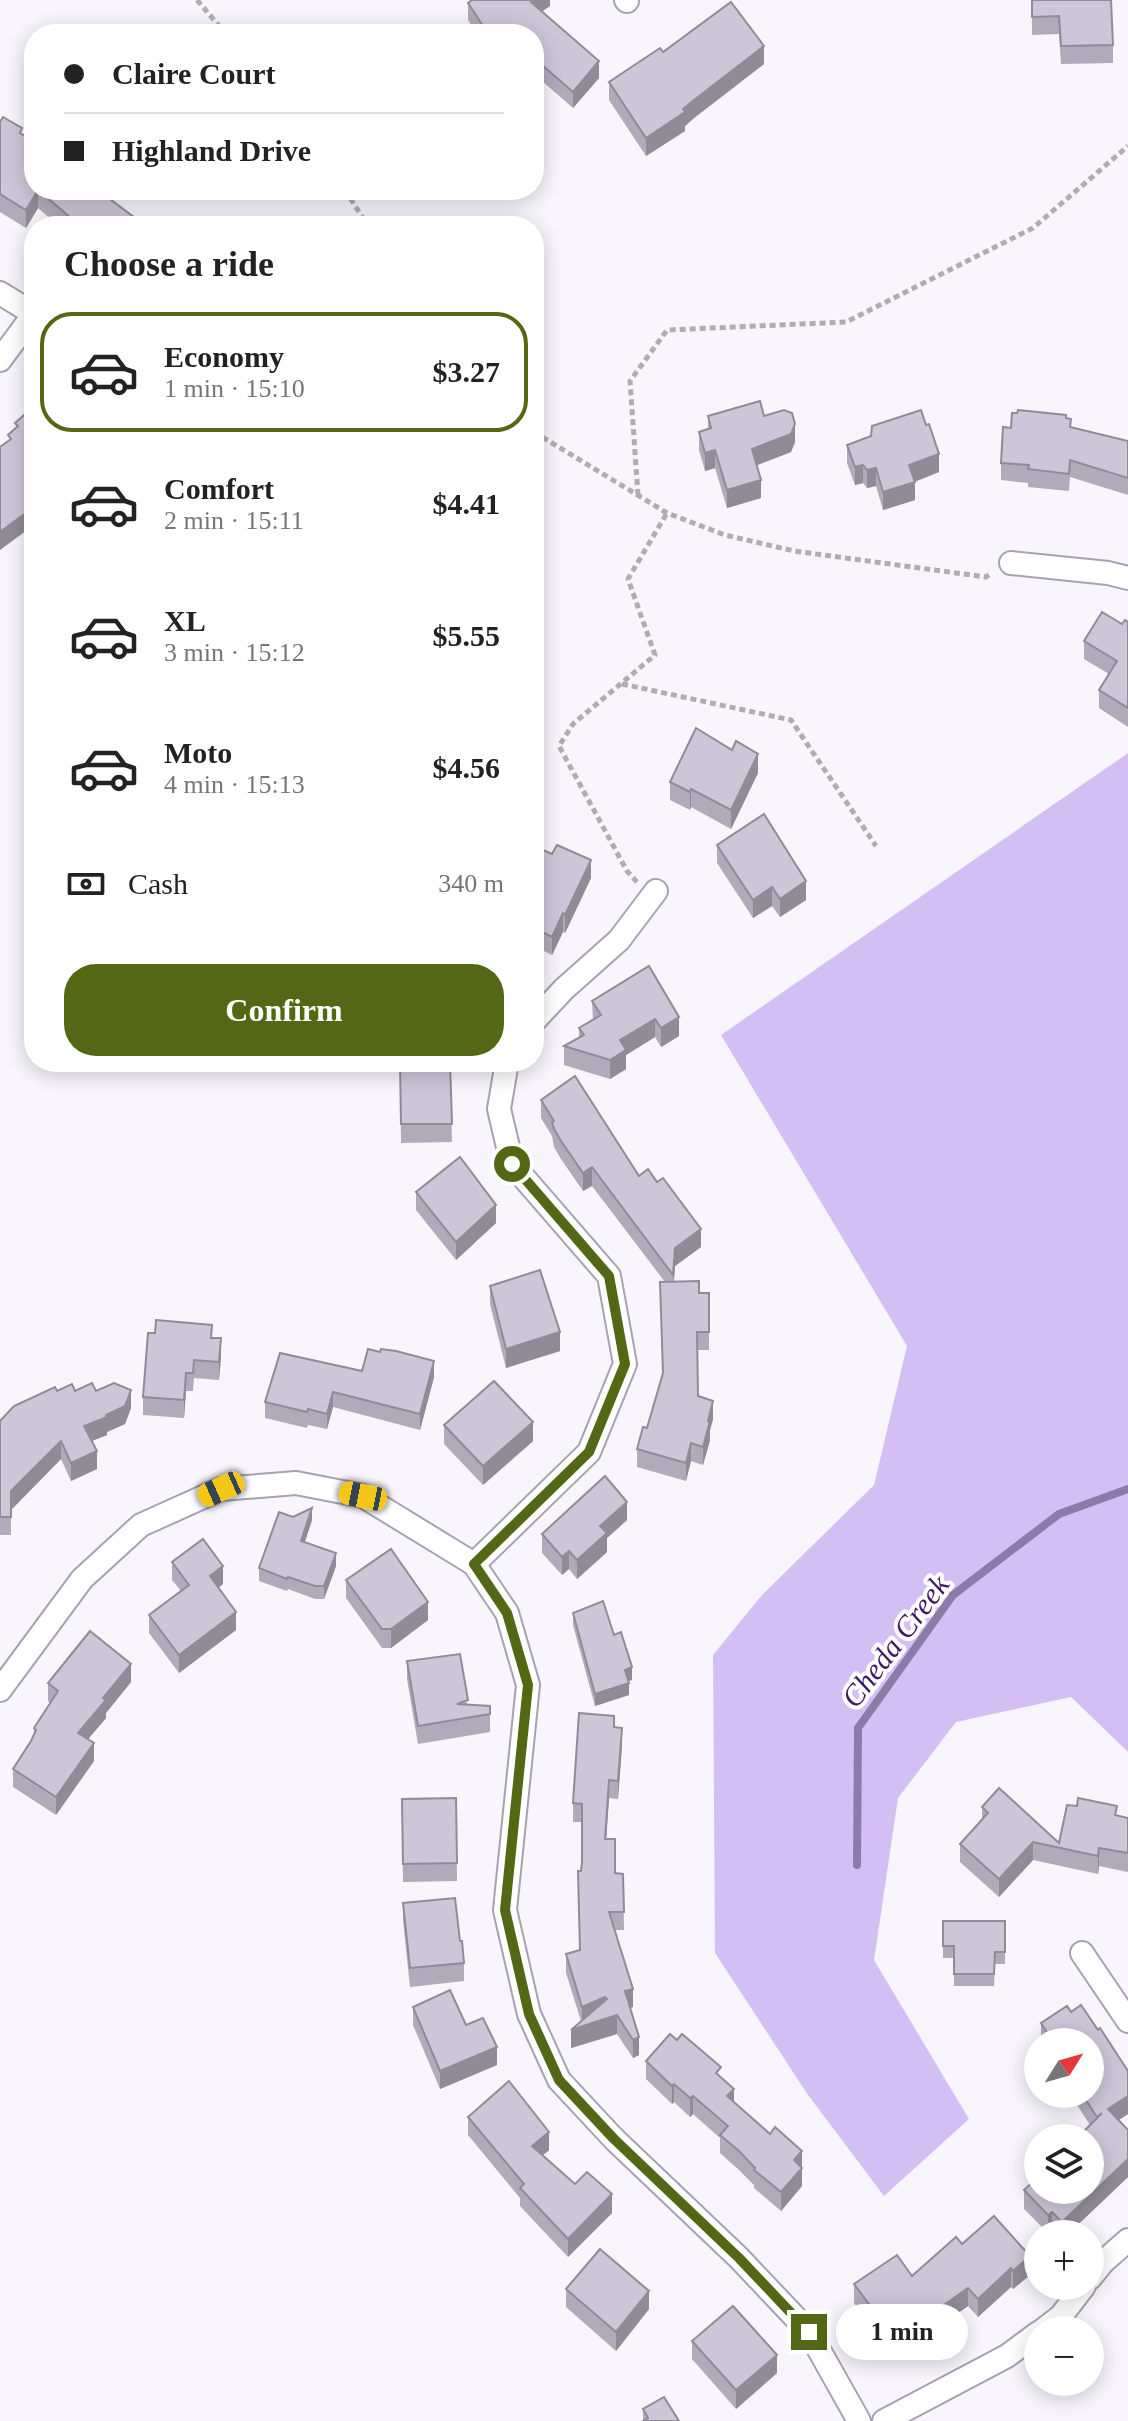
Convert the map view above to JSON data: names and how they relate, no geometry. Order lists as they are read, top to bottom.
{
  "water": ["Cheda Creek"],
  "north": "top right",
  "page": {
    "banner": ["Claire Court", "Highland Drive"],
    "heading": "Choose a ride",
    "list": [
      {
        "name": "Economy",
        "note": "1 min · 15:10",
        "value": "$3.27"
      },
      {
        "name": "Comfort",
        "note": "2 min · 15:11",
        "value": "$4.41"
      },
      {
        "name": "XL",
        "note": "3 min · 15:12",
        "value": "$5.55"
      },
      {
        "name": "Moto",
        "note": "4 min · 15:13",
        "value": "$4.56"
      }
    ],
    "pay": ["Cash", "340 m"],
    "buttons": "Confirm",
    "map_buttons": ["+", "−"],
    "bubble": "1 min"
  }
}
